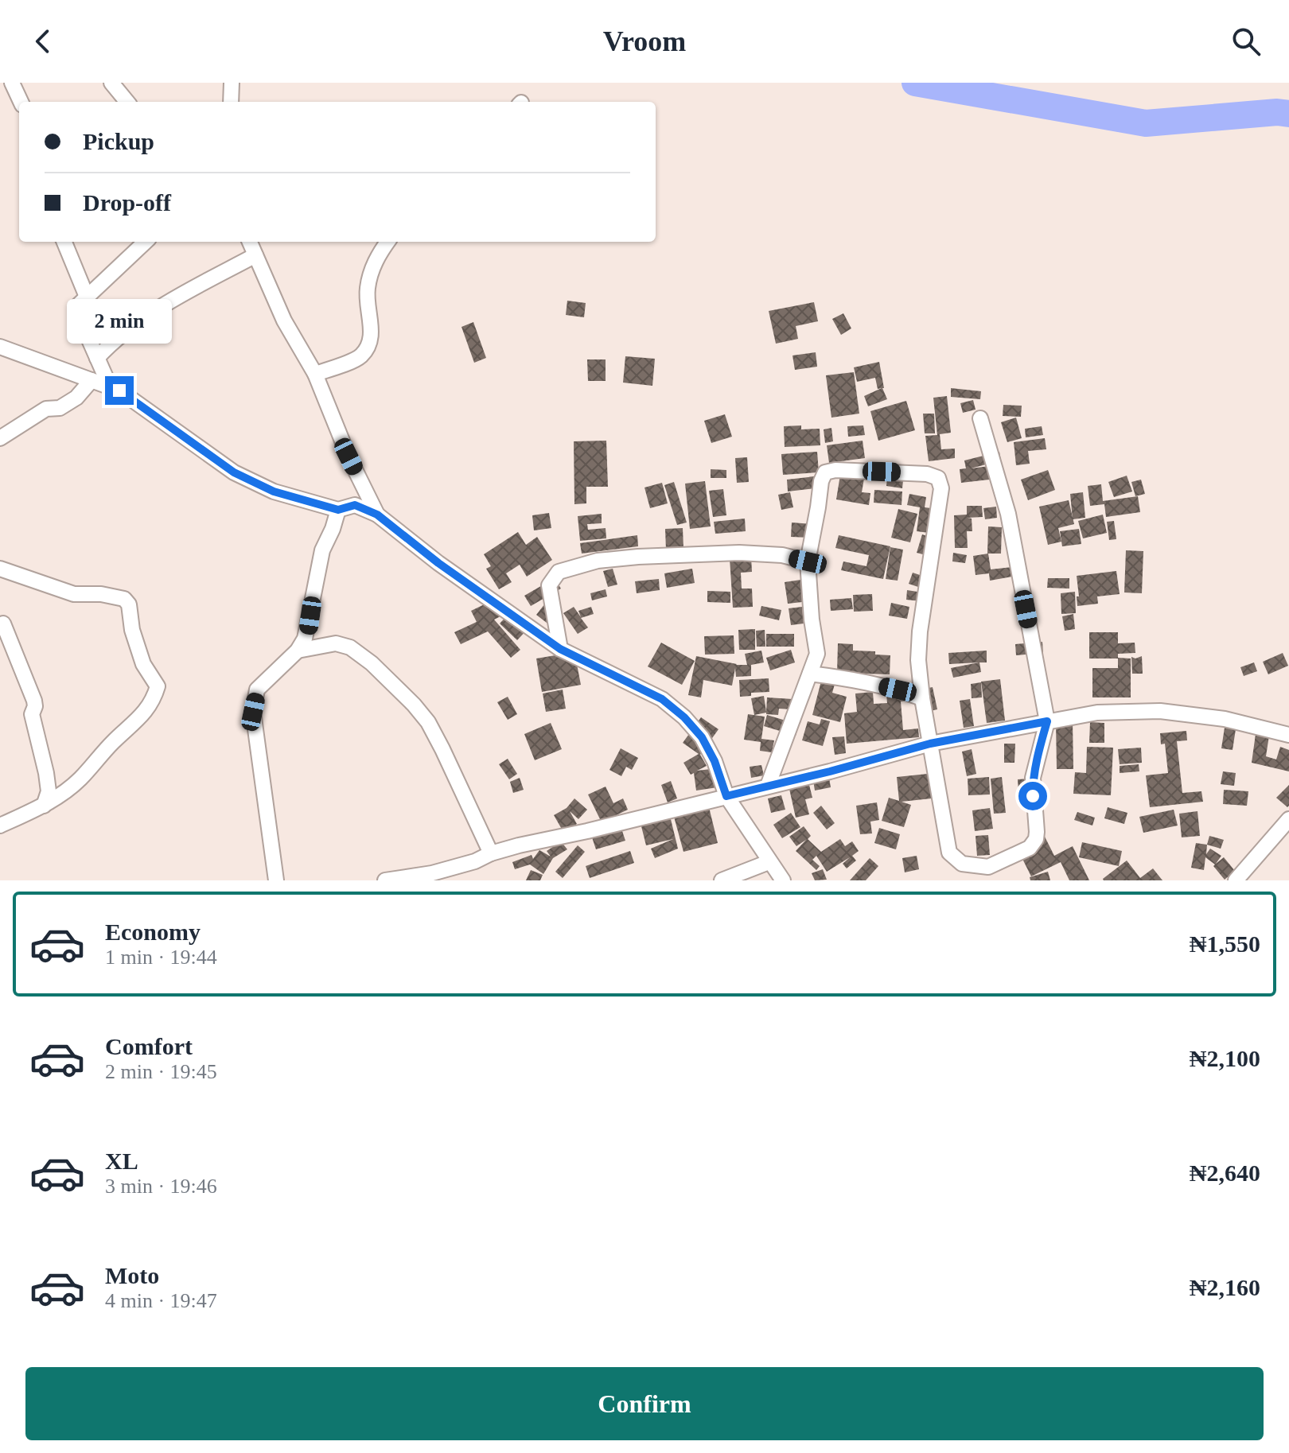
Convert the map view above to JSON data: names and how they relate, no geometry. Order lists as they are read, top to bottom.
{
  "page": {
    "header": "Vroom",
    "banner": ["Pickup", "Drop-off"],
    "bubble": "2 min",
    "list": [
      {
        "name": "Economy",
        "note": "1 min · 19:44",
        "value": "₦1,550"
      },
      {
        "name": "Comfort",
        "note": "2 min · 19:45",
        "value": "₦2,100"
      },
      {
        "name": "XL",
        "note": "3 min · 19:46",
        "value": "₦2,640"
      },
      {
        "name": "Moto",
        "note": "4 min · 19:47",
        "value": "₦2,160"
      }
    ],
    "buttons": "Confirm"
  }
}
